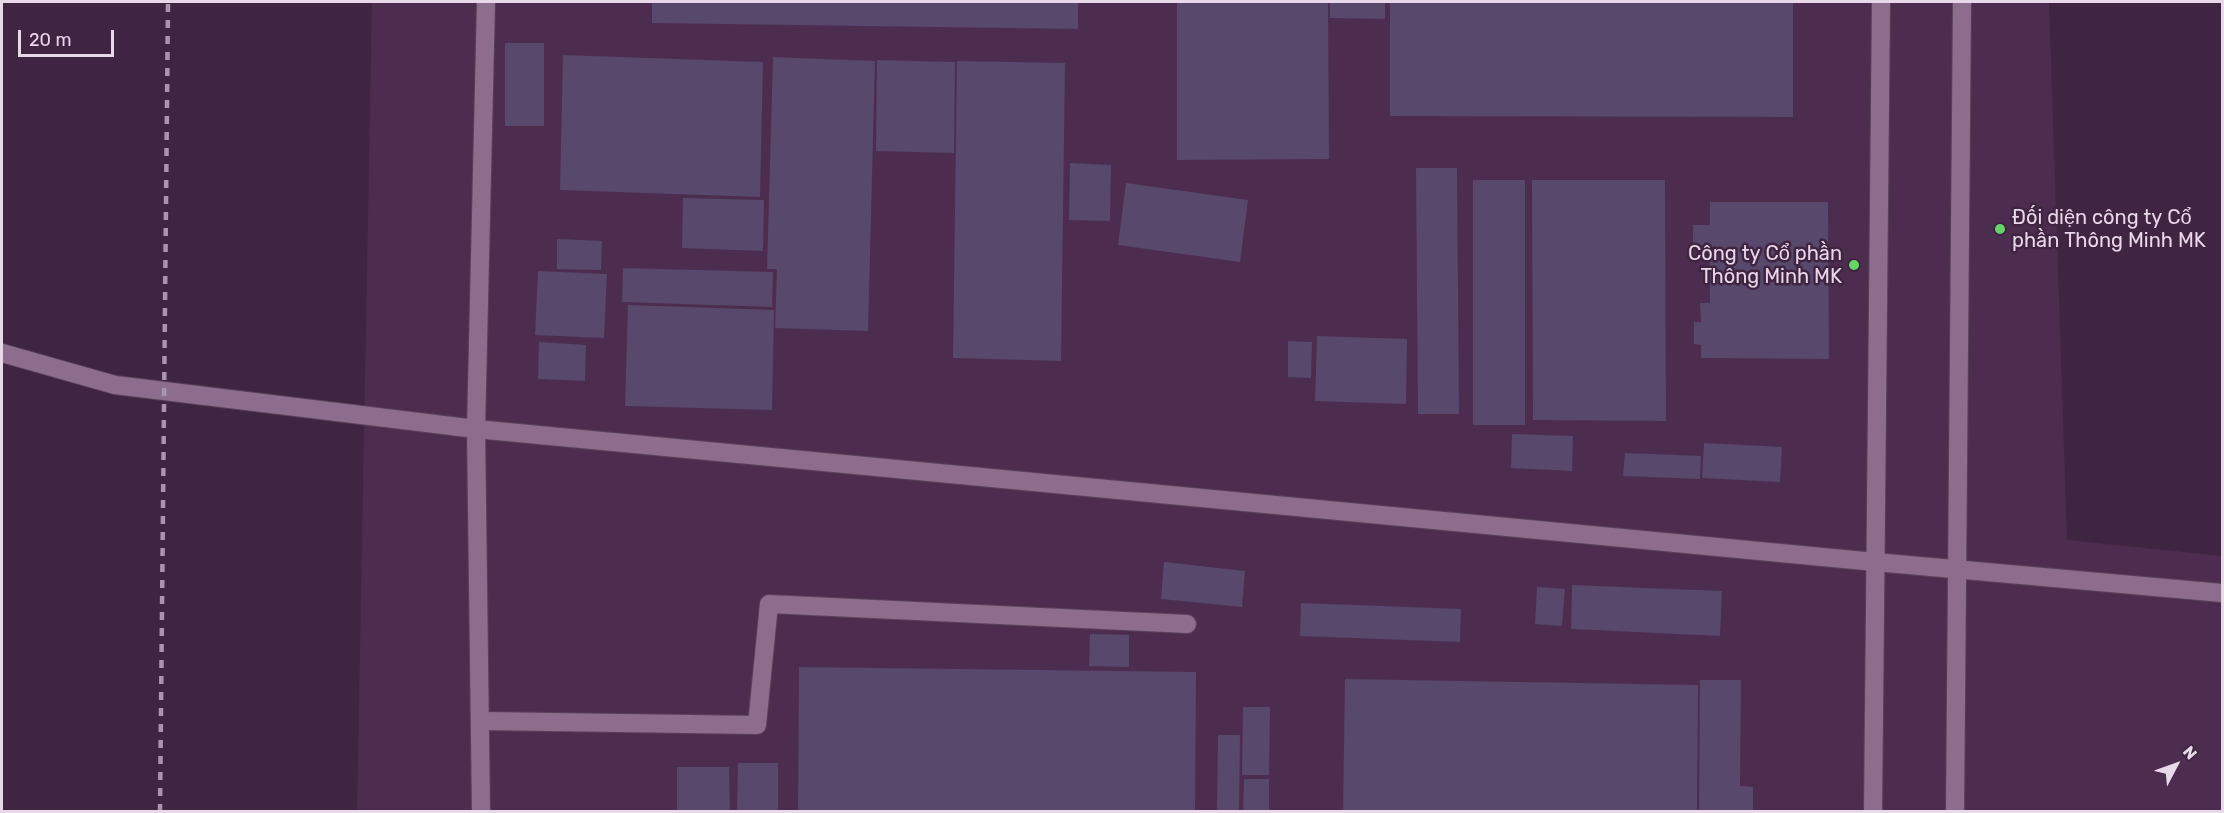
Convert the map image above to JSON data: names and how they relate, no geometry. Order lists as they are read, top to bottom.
{
  "places": ["Đối diện công ty Cổ phần Thông Minh MK", "Công ty Cổ phần Thông Minh MK"],
  "scale_bar": "20 m",
  "north": "top right"
}
